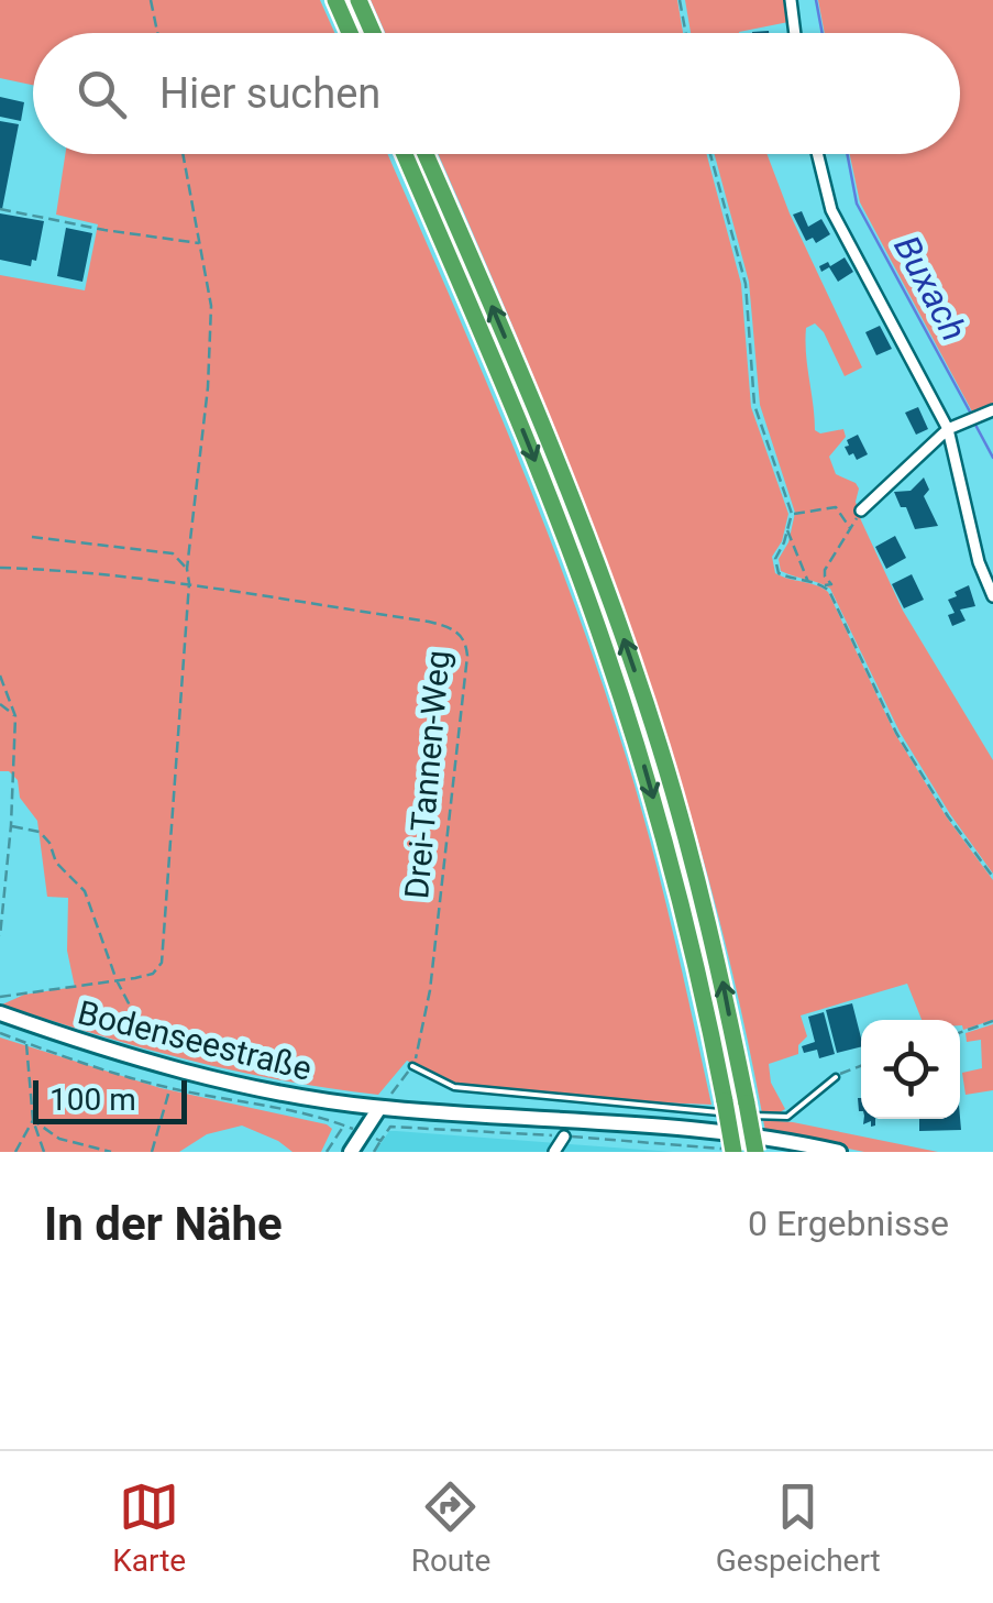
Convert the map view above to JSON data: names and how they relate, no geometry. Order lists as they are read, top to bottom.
{
  "streets": {
    "main road": ["Bodenseestraße"],
    "path": ["Drei-Tannen-Weg"]
  },
  "crossings": [
    ["Drei-Tannen-Weg", "Bodenseestraße"]
  ],
  "water": ["Buxach"],
  "scale_bar": "100 m",
  "page": {
    "search": "Hier suchen",
    "scale": "100 m",
    "heading": ["In der Nähe", "0 Ergebnisse"],
    "nav": ["Karte", "Route", "Gespeichert"]
  }
}
